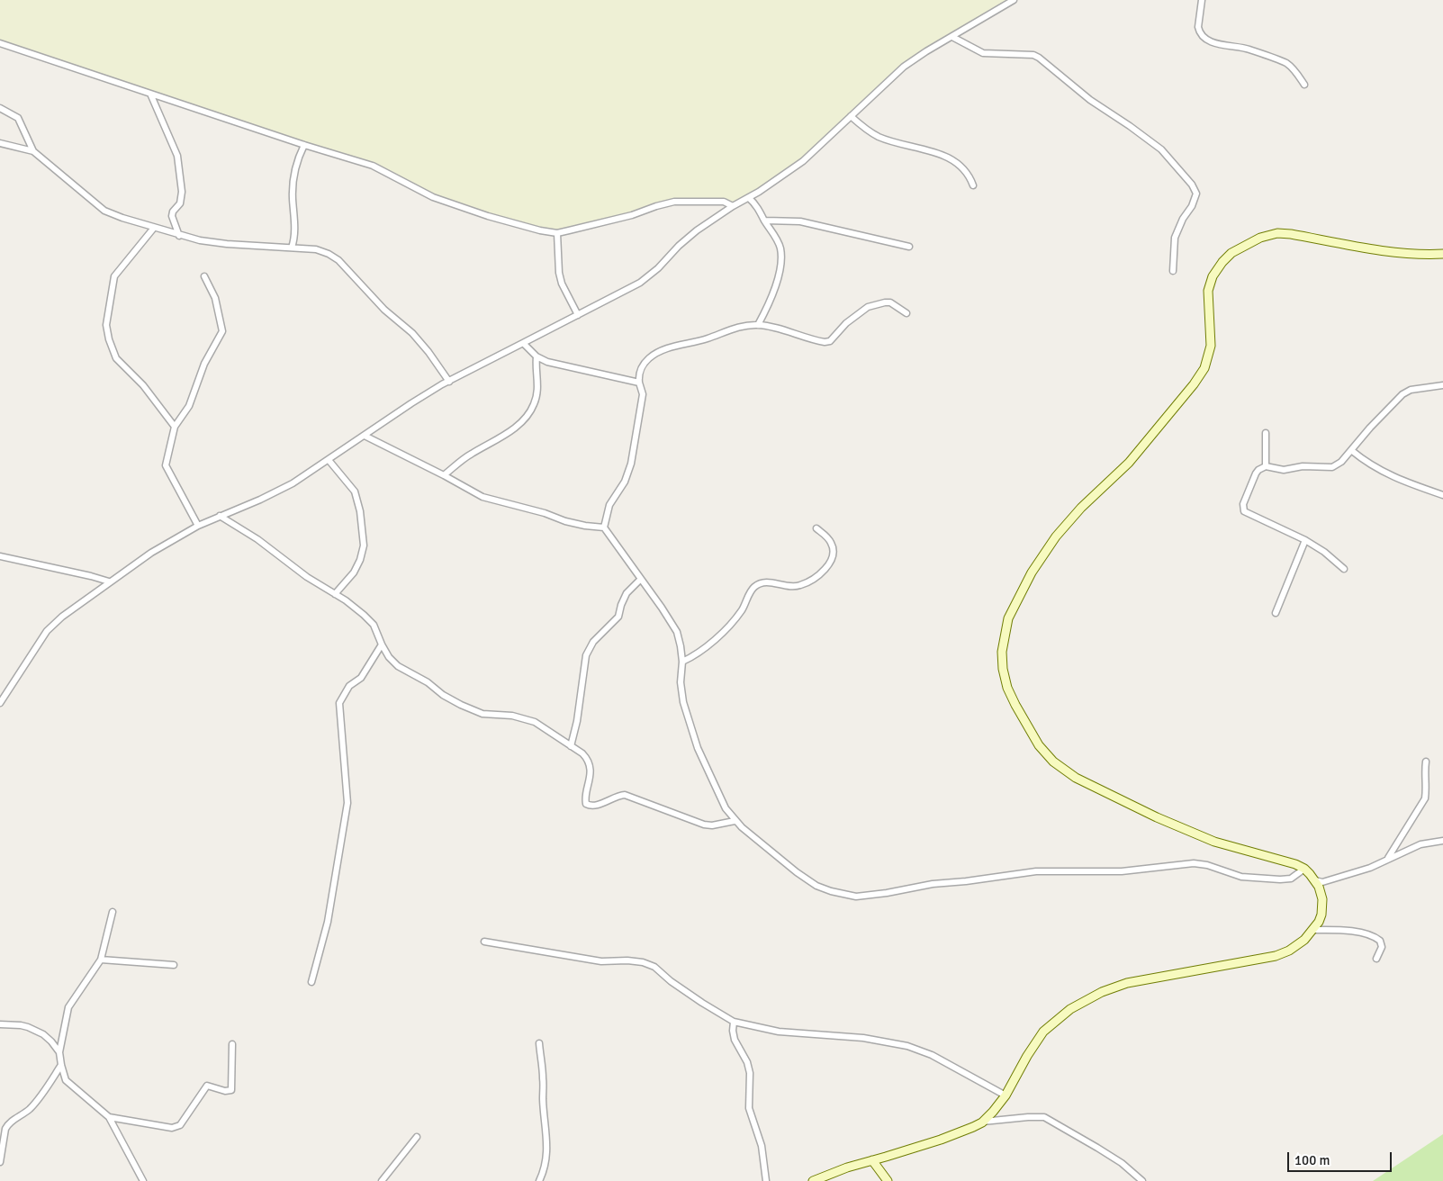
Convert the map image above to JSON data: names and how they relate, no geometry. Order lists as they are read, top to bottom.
{
  "scale_bar": "100 m"
}
